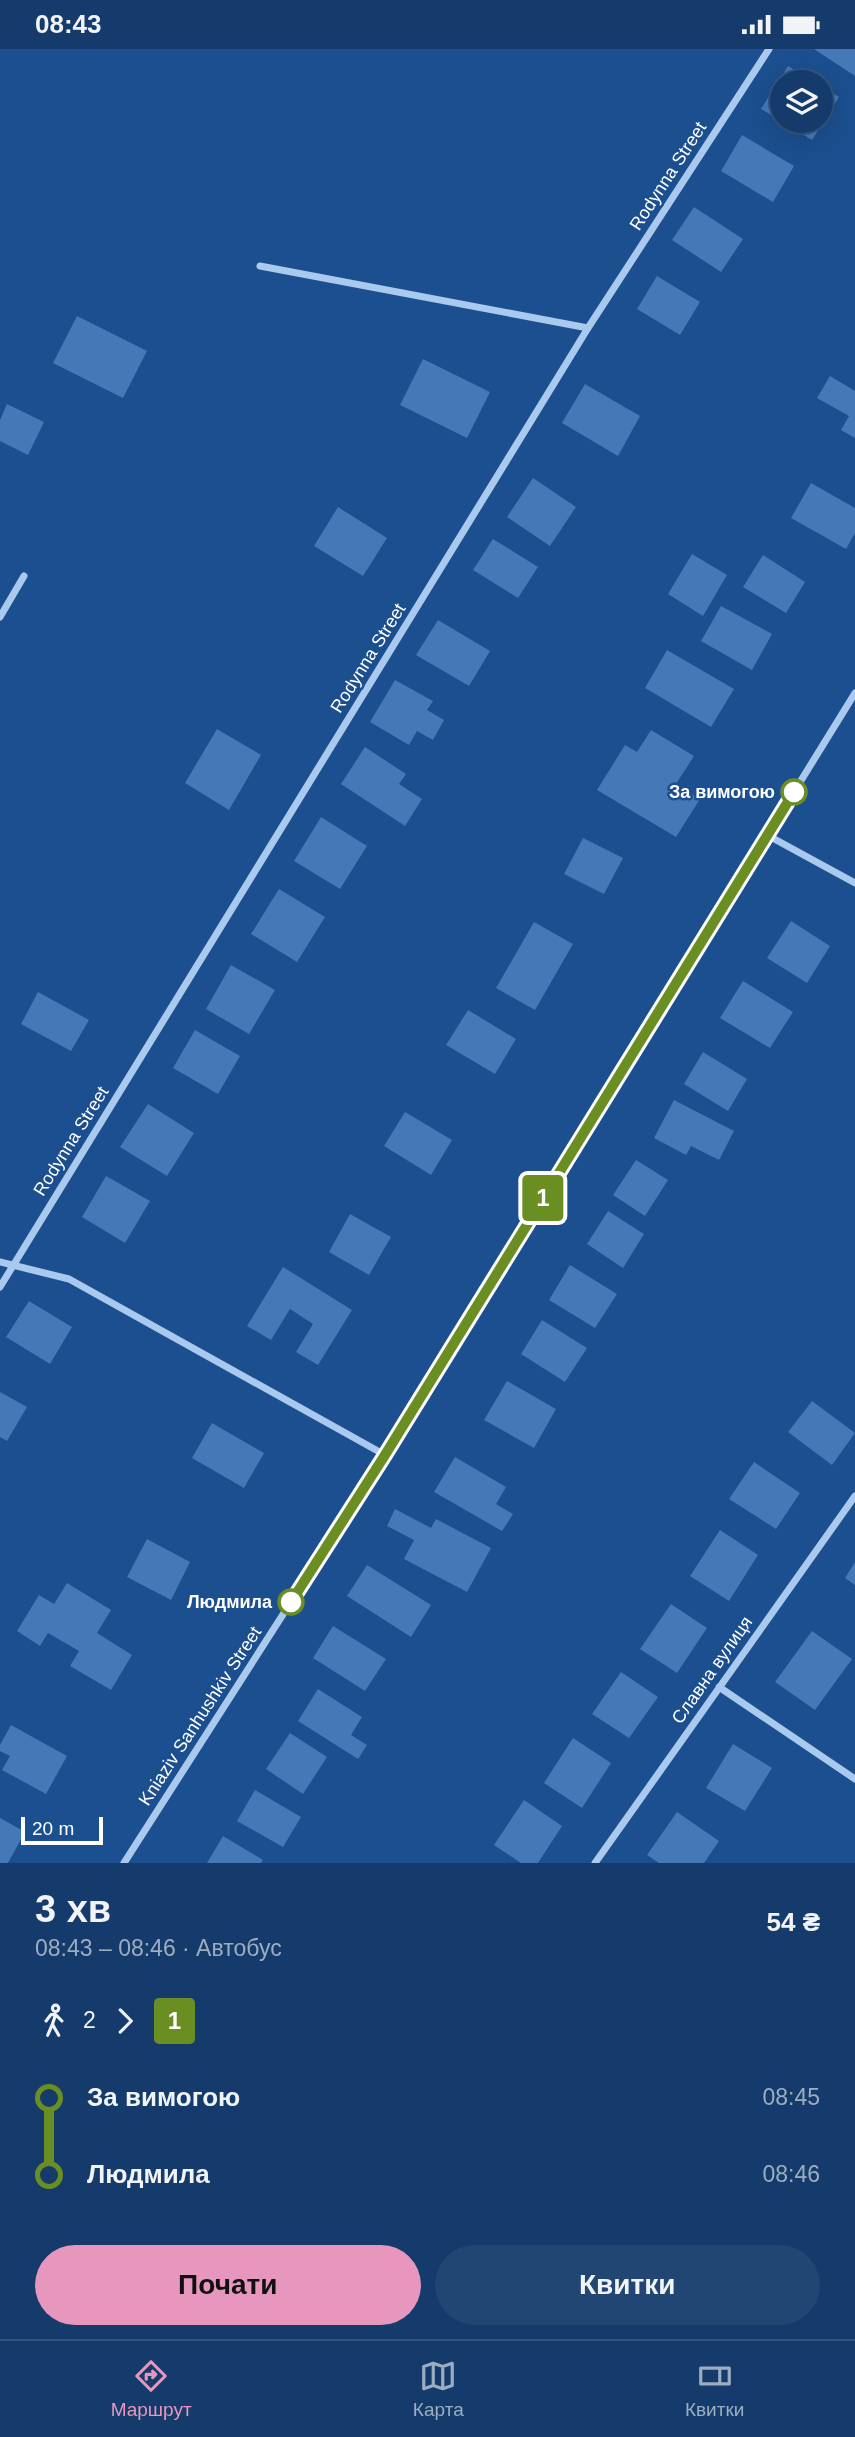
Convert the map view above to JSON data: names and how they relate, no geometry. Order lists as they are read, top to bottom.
{
  "streets": {
    "street": ["Rodynna Street", "Славна вулиця", "Kniaziv Sanhushkiv Street"]
  },
  "places": ["За вимогою", "Людмила"],
  "lines": ["bus line 1"],
  "scale_bar": "20 m",
  "page": {
    "status": "08:43",
    "on_map": "1",
    "scale": "20 m",
    "heading": ["3 хв", "08:43 – 08:46 · Автобус", "54 ₴"],
    "legs": ["2", "1"],
    "list": [
      {
        "name": "За вимогою",
        "value": "08:45"
      },
      {
        "name": "Людмила",
        "value": "08:46"
      }
    ],
    "buttons": ["Почати", "Квитки"],
    "tabs": ["Маршрут", "Карта", "Квитки"]
  }
}
